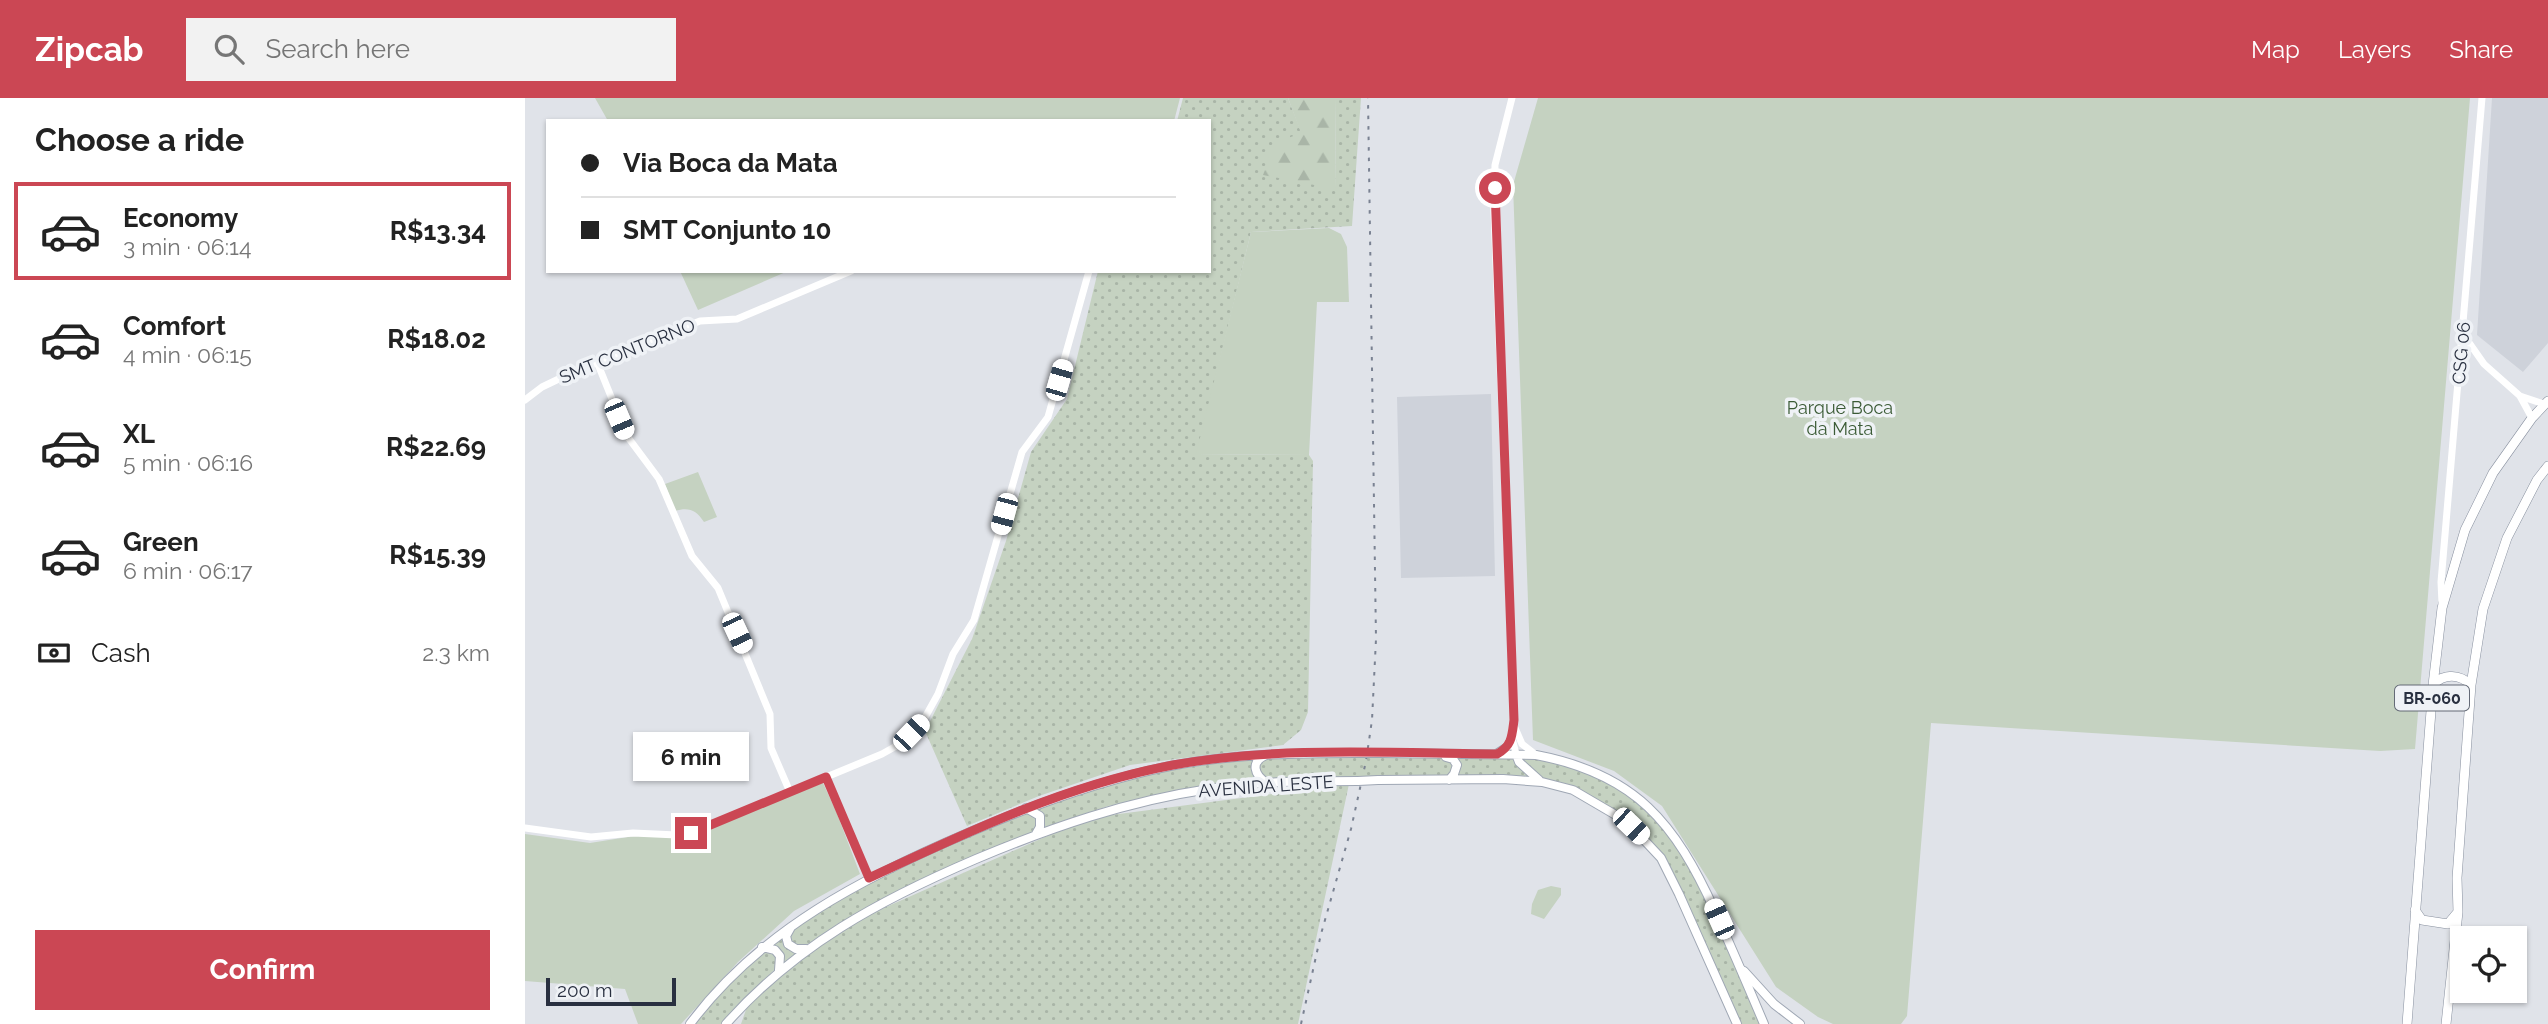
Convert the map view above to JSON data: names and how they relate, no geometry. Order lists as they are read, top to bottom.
{
  "streets": {
    "highway": ["BR-060"],
    "main road": ["AVENIDA LESTE"],
    "street": ["SMT CONTORNO", "CSG 06"]
  },
  "crossings": [
    ["CSG 06", "BR-060"]
  ],
  "parks": ["Parque Boca da Mata"],
  "scale_bar": "200 m",
  "page": {
    "header": "Zipcab",
    "search": "Search here",
    "nav": ["Map", "Layers", "Share"],
    "heading": "Choose a ride",
    "banner": ["Via Boca da Mata", "SMT Conjunto 10"],
    "list": [
      {
        "name": "Economy",
        "note": "3 min · 06:14",
        "value": "R$13.34"
      },
      {
        "name": "Comfort",
        "note": "4 min · 06:15",
        "value": "R$18.02"
      },
      {
        "name": "XL",
        "note": "5 min · 06:16",
        "value": "R$22.69"
      },
      {
        "name": "Green",
        "note": "6 min · 06:17",
        "value": "R$15.39"
      }
    ],
    "pay": ["Cash", "2.3 km"],
    "bubble": "6 min",
    "buttons": "Confirm",
    "scale": "200 m"
  }
}
